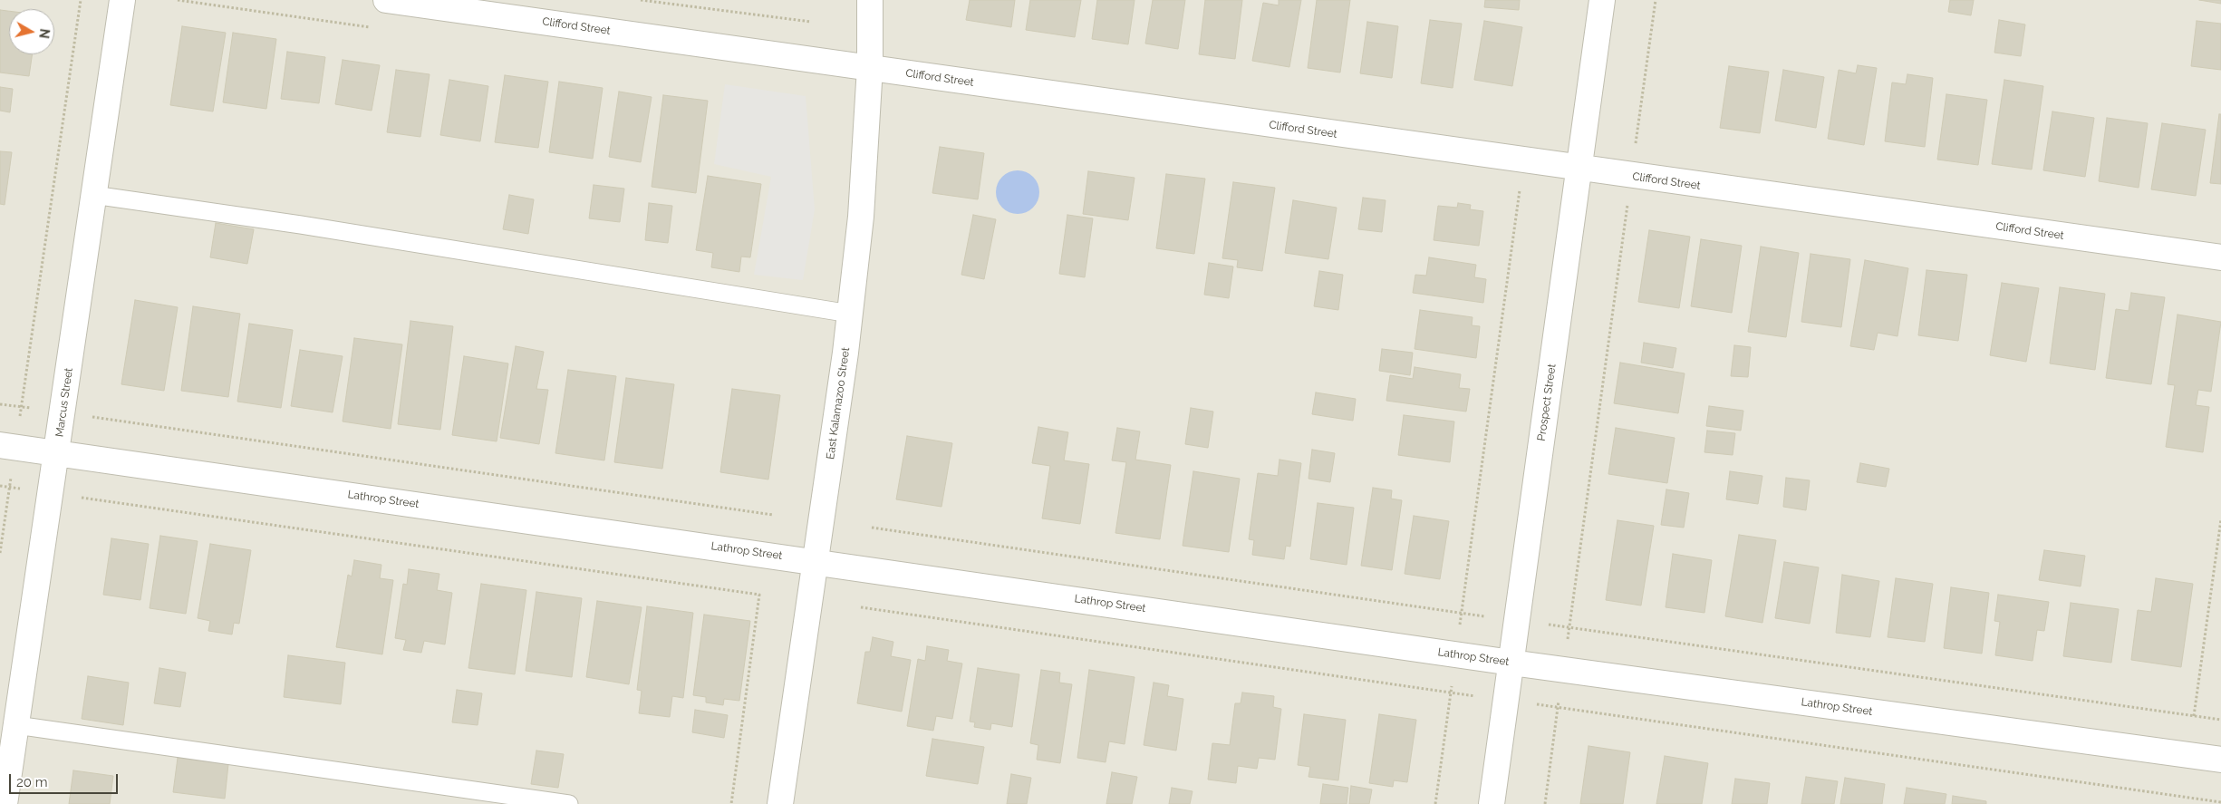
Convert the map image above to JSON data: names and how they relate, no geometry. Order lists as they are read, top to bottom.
{
  "streets": {
    "street": [
      "Clifford Street",
      "Marcus Street",
      "Prospect Street",
      "East Kalamazoo Street",
      "Lathrop Street"
    ]
  },
  "crossings": [
    ["Clifford Street", "Prospect Street"],
    ["Clifford Street", "East Kalamazoo Street"],
    ["Marcus Street", "Lathrop Street"],
    ["Prospect Street", "Lathrop Street"],
    ["East Kalamazoo Street", "Lathrop Street"]
  ],
  "scale_bar": "20 m",
  "north": "right"
}
